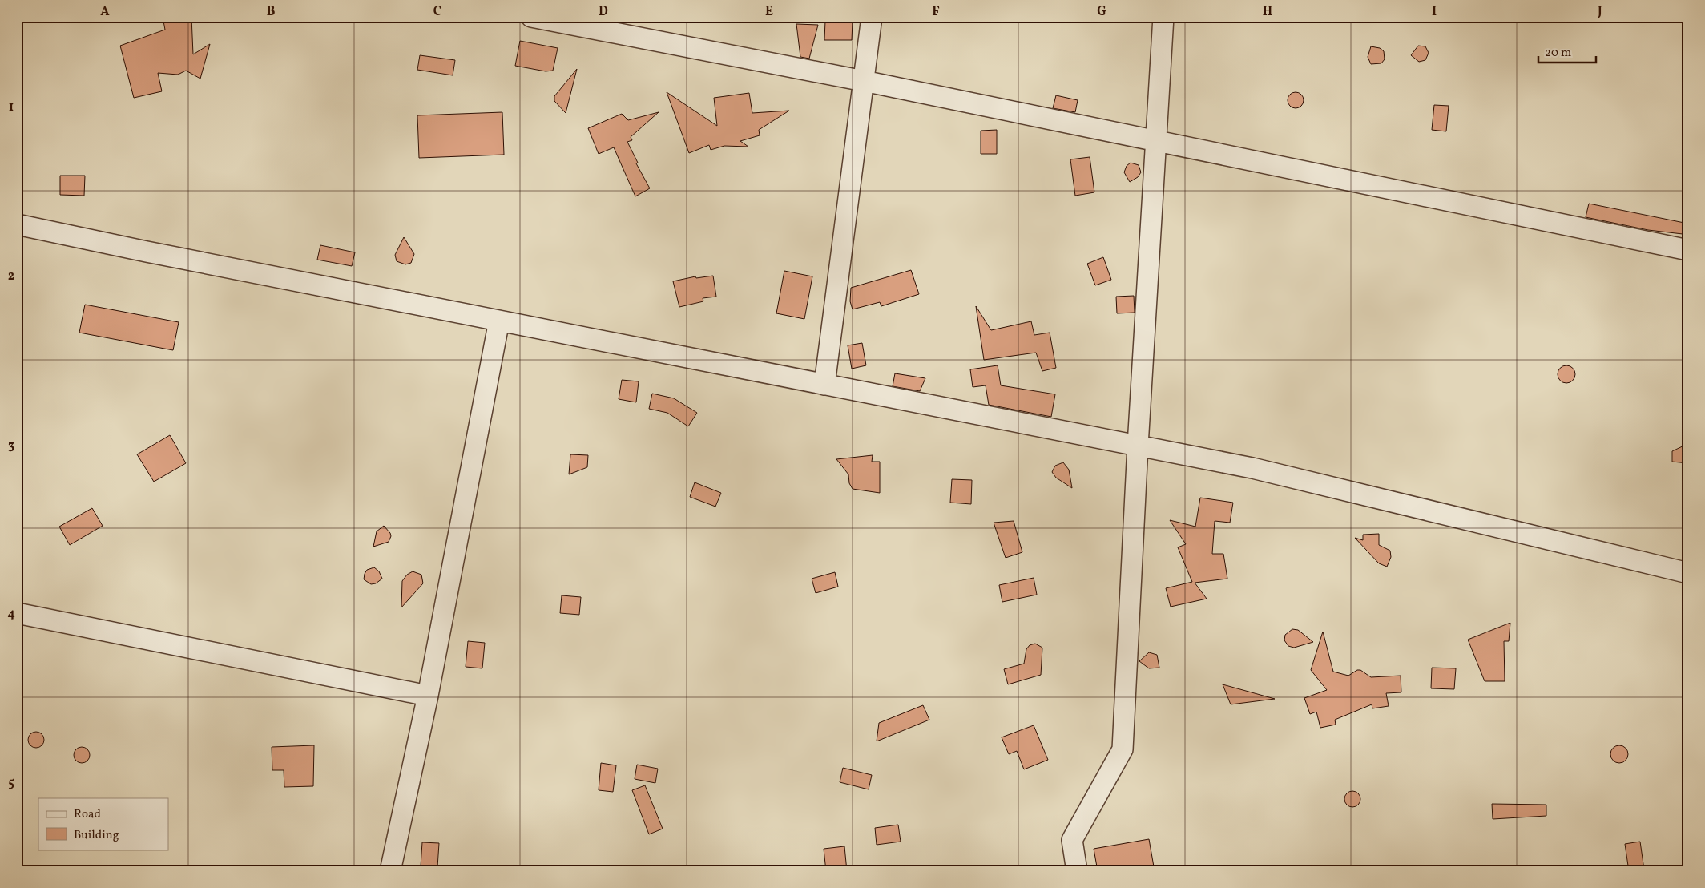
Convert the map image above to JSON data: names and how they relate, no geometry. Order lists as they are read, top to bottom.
{
  "legend": ["Road", "Building"],
  "scale_bar": "20 m",
  "grid": {
    "columns": [
      "A",
      "B",
      "C",
      "D",
      "E",
      "F",
      "G",
      "H",
      "I",
      "J"
    ],
    "rows": [
      "1",
      "2",
      "3",
      "4",
      "5"
    ]
  }
}
